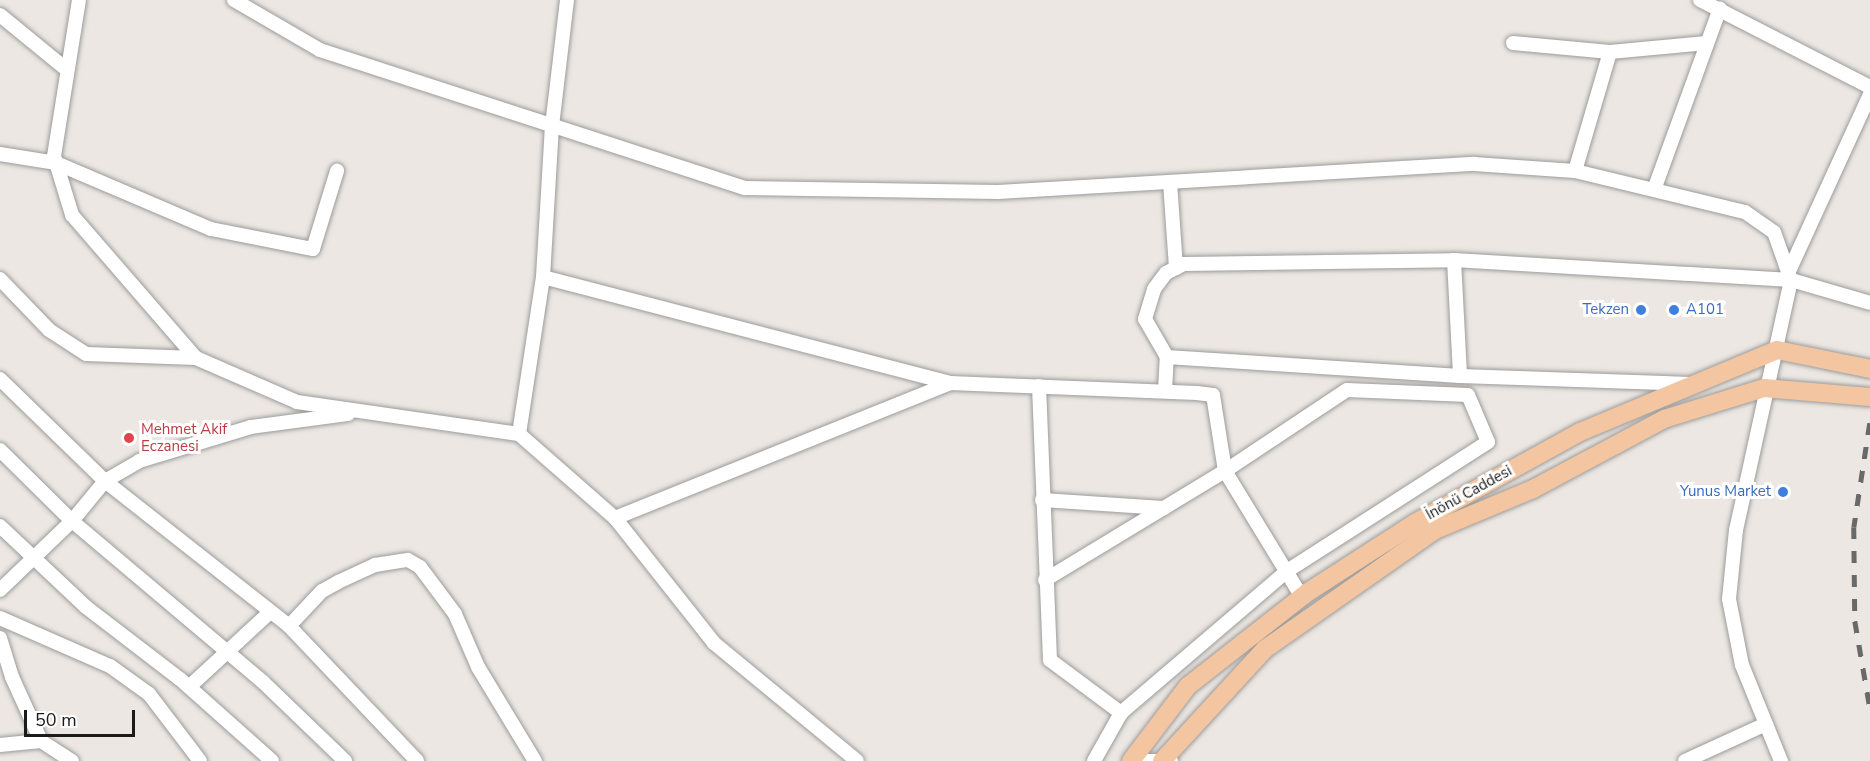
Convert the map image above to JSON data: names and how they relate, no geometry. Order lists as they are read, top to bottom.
{
  "streets": {
    "main road": ["İnönü Caddesi"]
  },
  "places": [
    "Tekzen",
    "A101",
    "Mehmet Akif Eczanesi",
    "Yunus Market"
  ],
  "scale_bar": "50 m"
}
